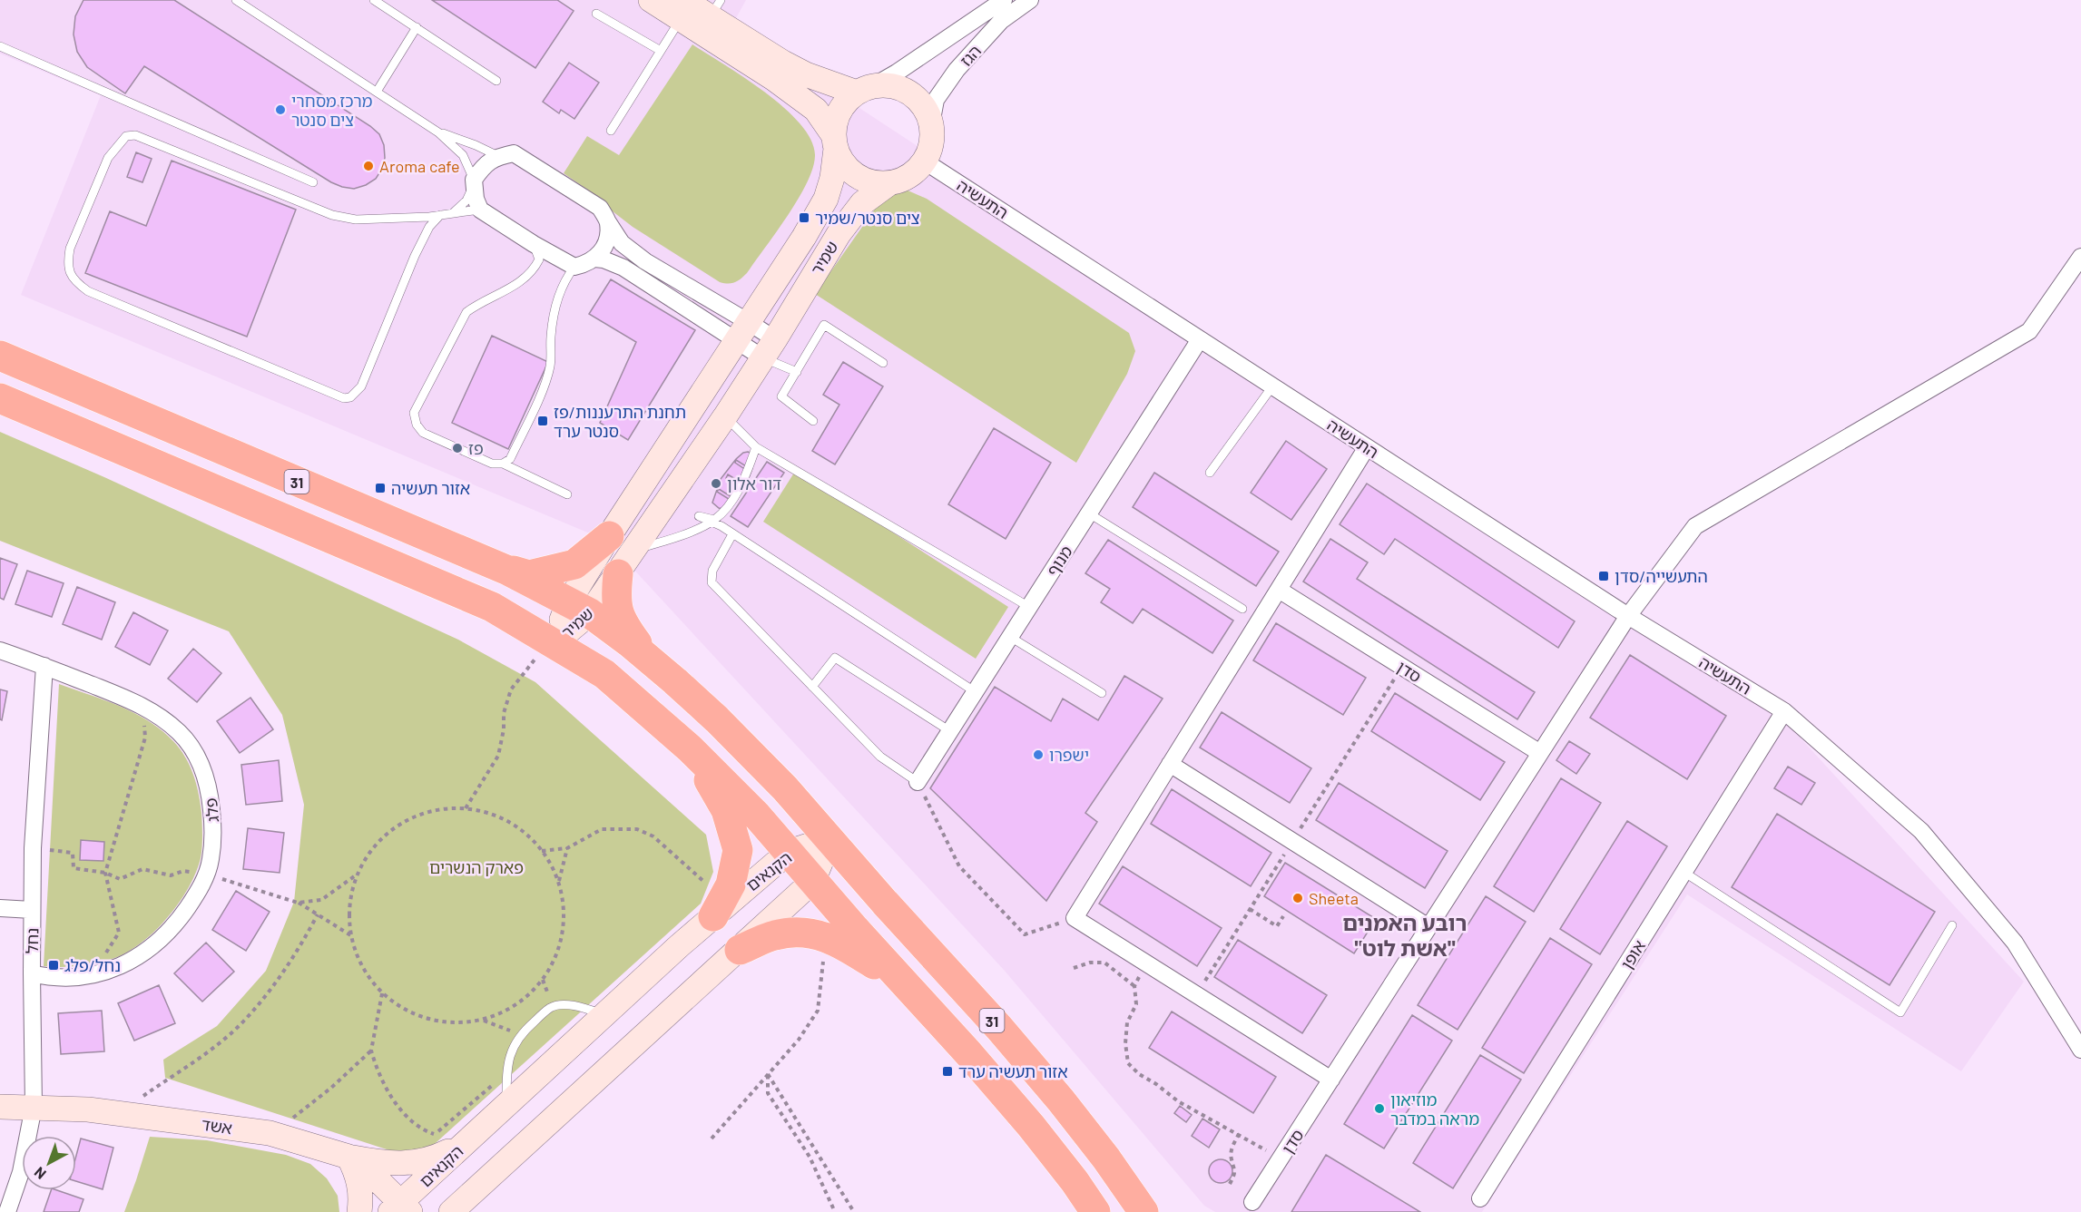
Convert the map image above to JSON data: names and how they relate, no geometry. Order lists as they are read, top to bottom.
{
  "streets": {
    "highway": ["31"],
    "street": [
      "הגז",
      "התעשיה",
      "שמיר",
      "מנוף",
      "סדן",
      "פלג",
      "הקנאים",
      "נחל",
      "אופן",
      "אשד"
    ]
  },
  "crossings": [
    ["הגז", "התעשיה"],
    ["הגז", "שמיר"],
    ["התעשיה", "שמיר"],
    ["התעשיה", "מנוף"],
    ["התעשיה", "סדן"],
    ["התעשיה", "אופן"],
    ["שמיר", "31"],
    ["31", "הקנאים"],
    ["פלג", "נחל"],
    ["הקנאים", "אשד"],
    ["נחל", "אשד"]
  ],
  "districts": ["רובע האמנים \"אשת לוט\""],
  "parks": ["פארק הנשרים"],
  "places": {
    "other": [
      "מרכז מסחרי צים סנטר",
      "Aroma cafe",
      "פז",
      "דור אלון",
      "ישפרו",
      "Sheeta",
      "מוזיאון מראה במדבר"
    ],
    "transit": [
      "צים סנטר/שמיר",
      "תחנת התרעננות/פז סנטר ערד",
      "אזור תעשיה",
      "התעשייה/סדן",
      "נחל/פלג",
      "אזור תעשיה ערד"
    ]
  },
  "north": "bottom left"
}
